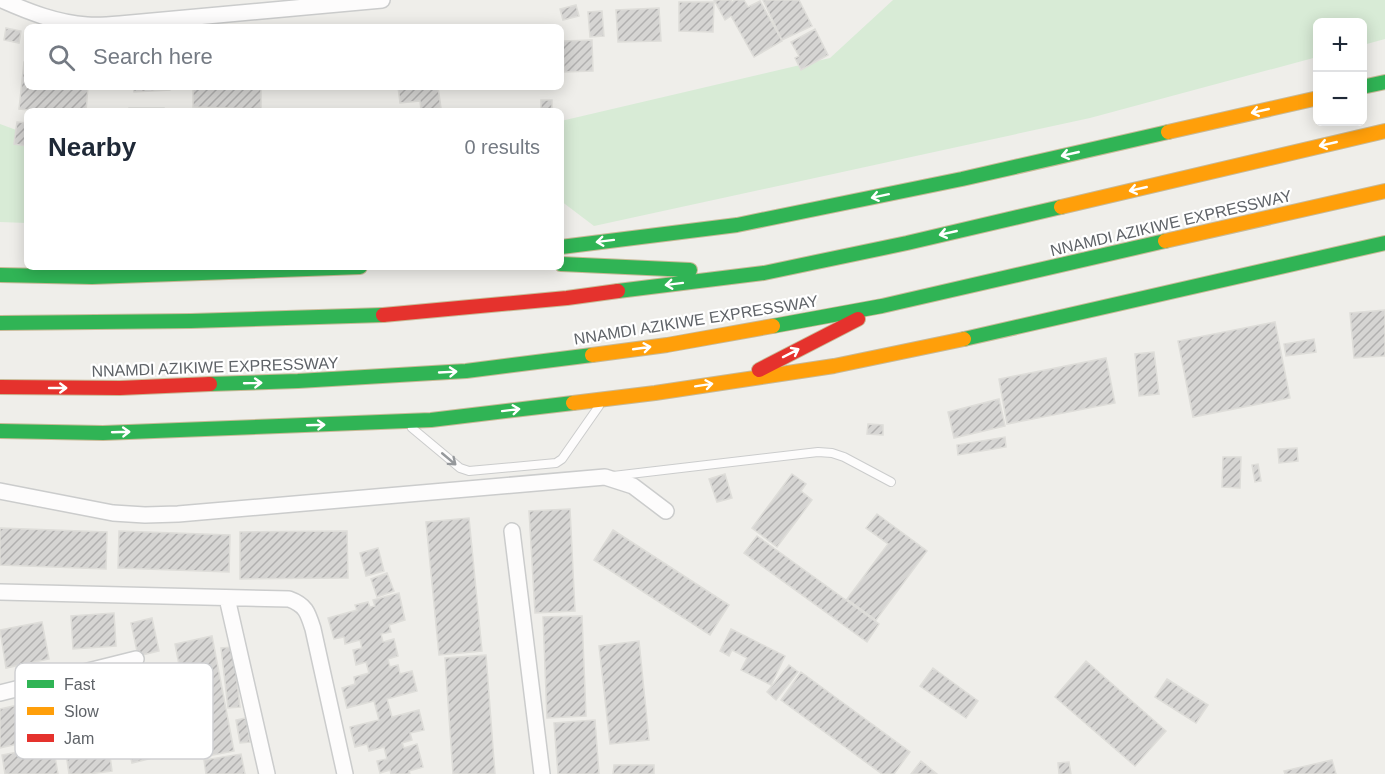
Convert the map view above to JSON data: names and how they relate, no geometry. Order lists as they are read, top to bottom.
{
  "streets": {
    "highway": ["NNAMDI AZIKIWE EXPRESSWAY"]
  },
  "legend": ["Fast", "Slow", "Jam"],
  "page": {
    "map_buttons": ["+", "−"],
    "search": "Search here",
    "heading": ["Nearby", "0 results"]
  }
}
